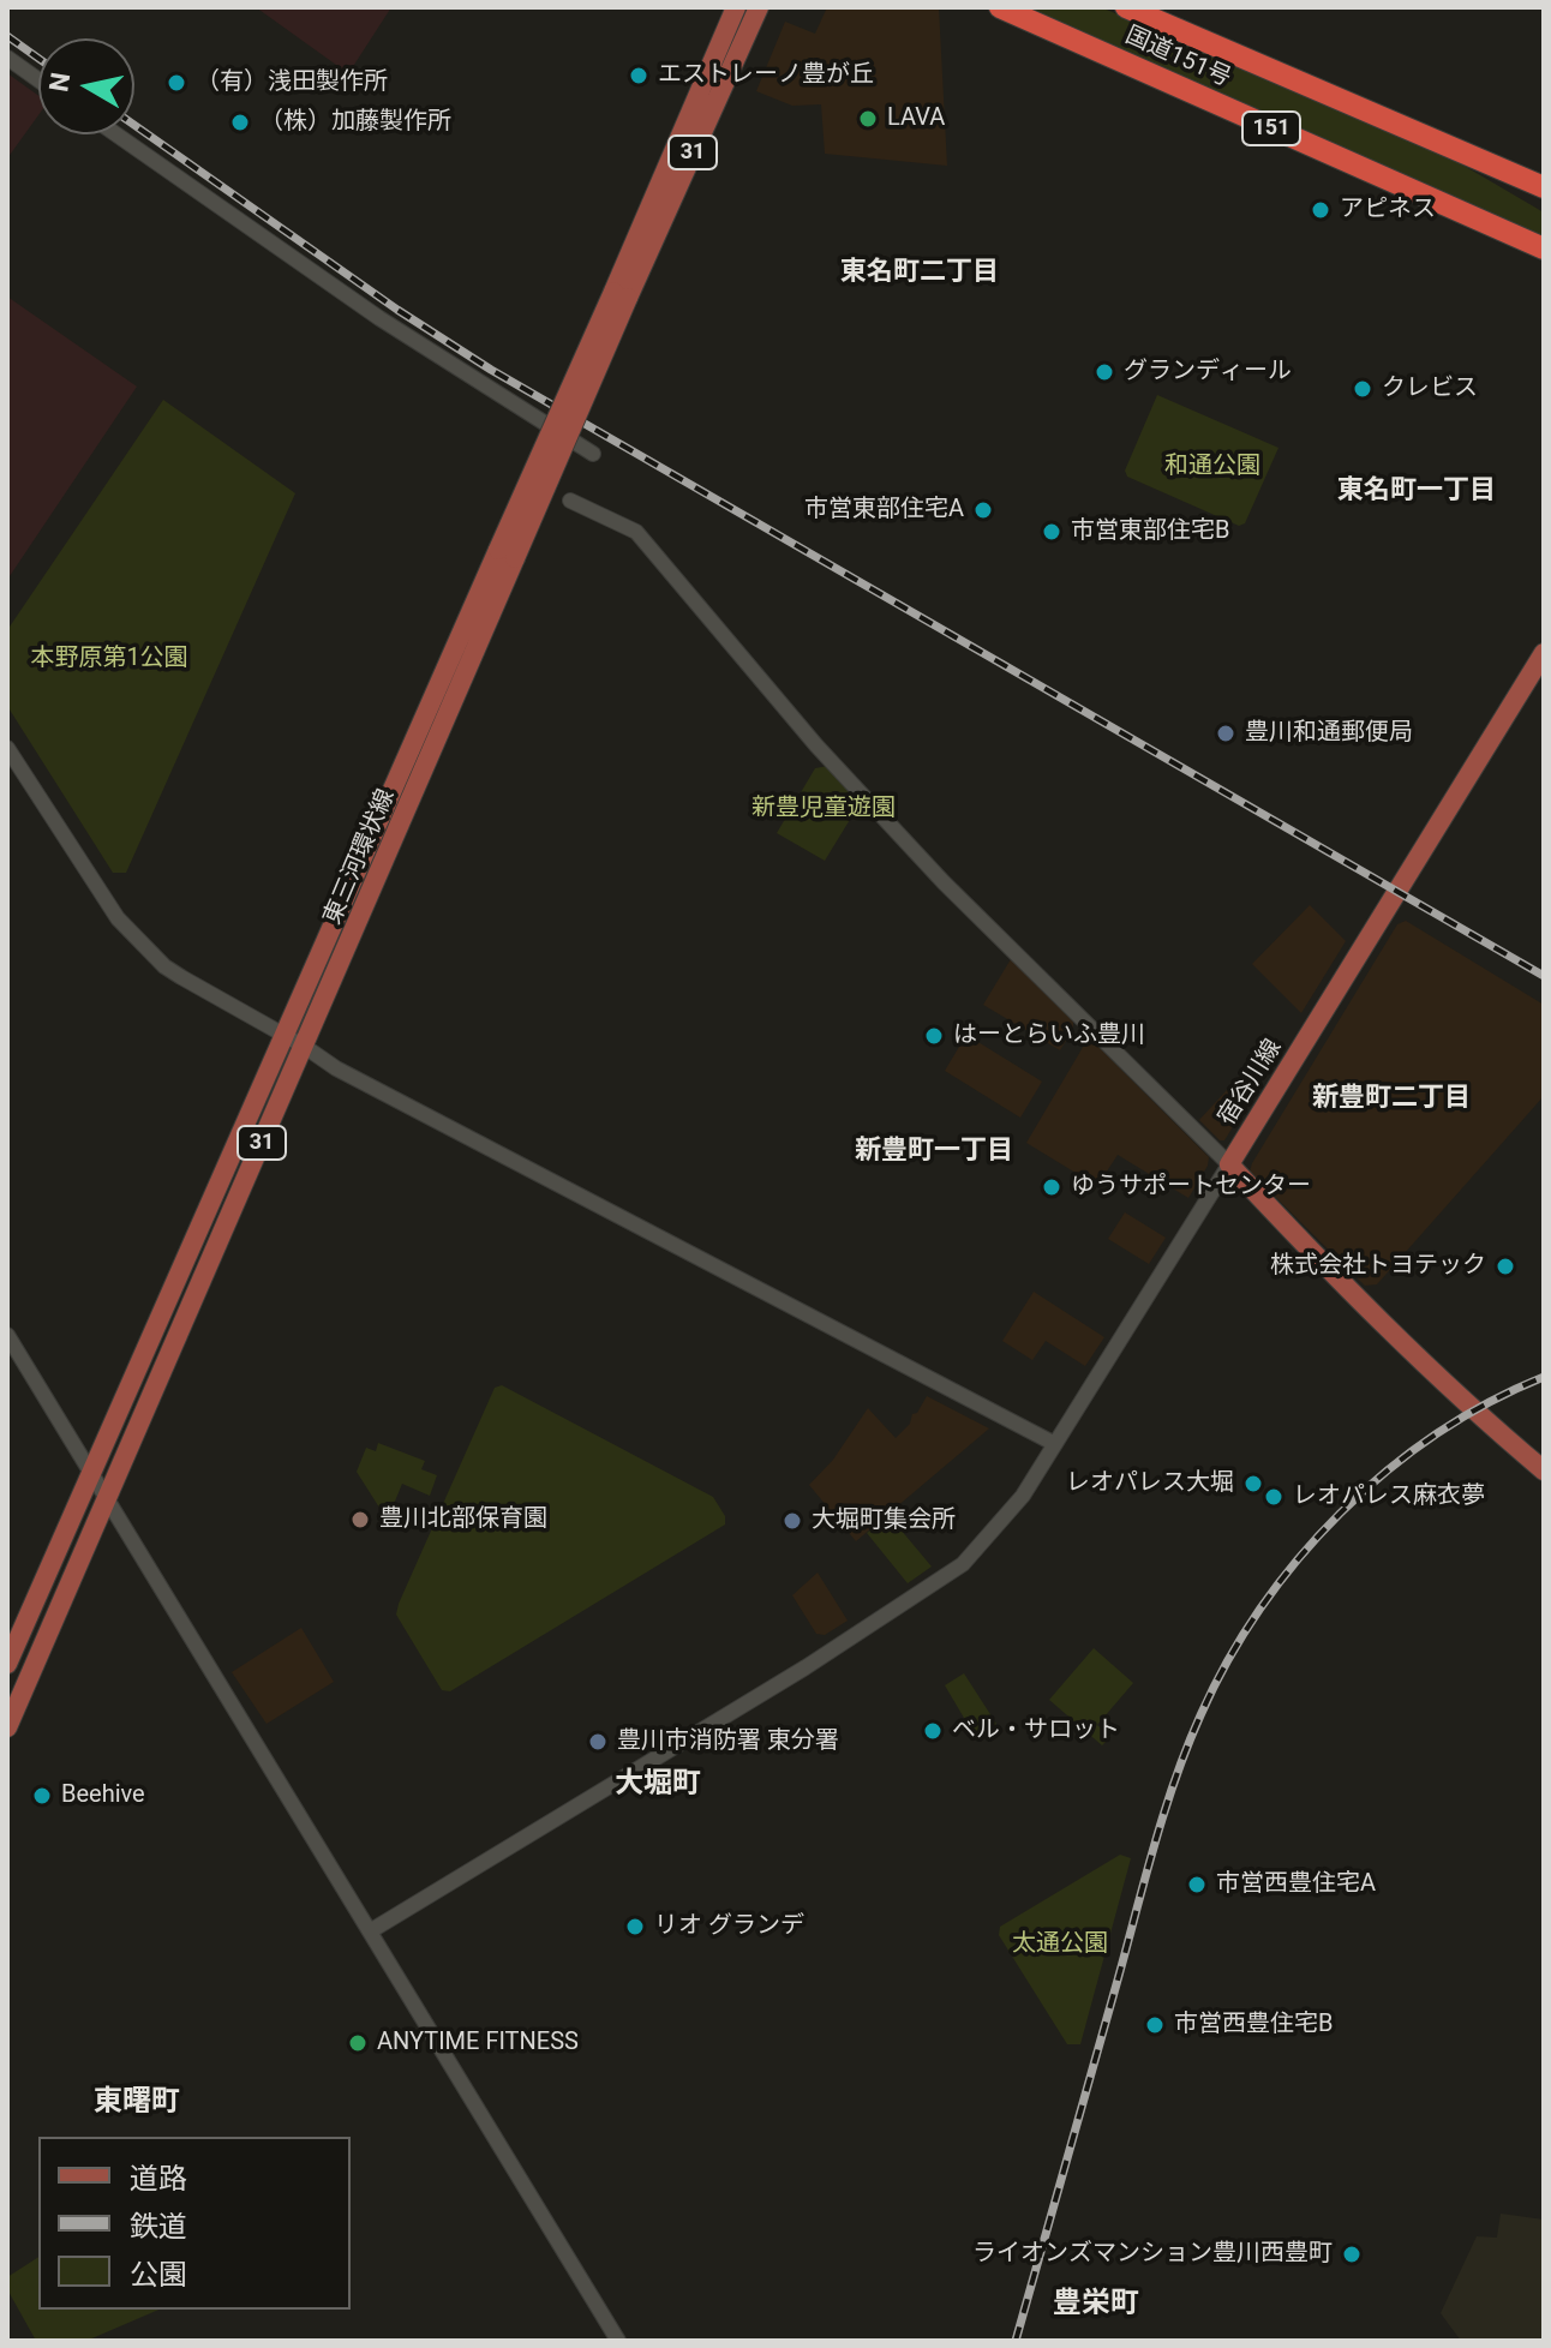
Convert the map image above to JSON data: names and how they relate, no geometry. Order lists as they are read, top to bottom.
{
  "streets": {
    "highway": ["国道151号", "151"],
    "main road": ["31", "東三河環状線", "宿谷川線"]
  },
  "districts": [
    "東名町二丁目",
    "東名町一丁目",
    "新豊町二丁目",
    "新豊町一丁目",
    "大堀町",
    "東曙町",
    "豊栄町"
  ],
  "parks": [
    "和通公園",
    "本野原第1公園",
    "新豊児童遊園",
    "太通公園"
  ],
  "places": [
    "エストレーノ豊が丘",
    "（有）浅田製作所",
    "LAVA",
    "（株）加藤製作所",
    "アピネス",
    "グランディール",
    "クレビス",
    "市営東部住宅A",
    "市営東部住宅B",
    "豊川和通郵便局",
    "はーとらいふ豊川",
    "ゆうサポートセンター",
    "株式会社トヨテック",
    "レオパレス大堀",
    "レオパレス麻衣夢",
    "豊川北部保育園",
    "大堀町集会所",
    "ベル・サロット",
    "豊川市消防署 東分署",
    "Beehive",
    "市営西豊住宅A",
    "リオ グランデ",
    "市営西豊住宅B",
    "ANYTIME FITNESS",
    "ライオンズマンション豊川西豊町"
  ],
  "legend": ["道路", "鉄道", "公園"],
  "north": "left"
}
